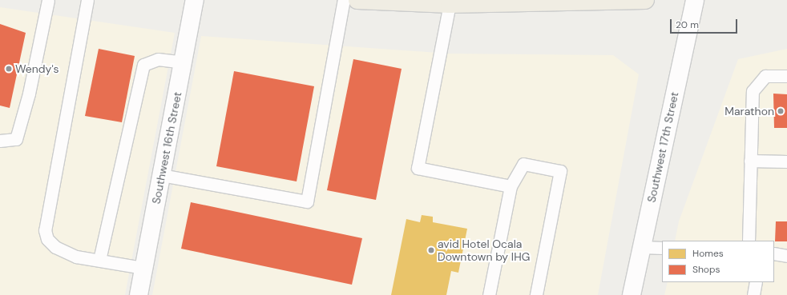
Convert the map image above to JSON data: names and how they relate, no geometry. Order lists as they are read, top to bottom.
{
  "streets": {
    "street": ["Southwest 17th Street", "Southwest 16th Street"]
  },
  "places": ["Wendy's", "Marathon", "avid Hotel Ocala Downtown by IHG"],
  "legend": ["Homes", "Shops"],
  "scale_bar": "20 m"
}
